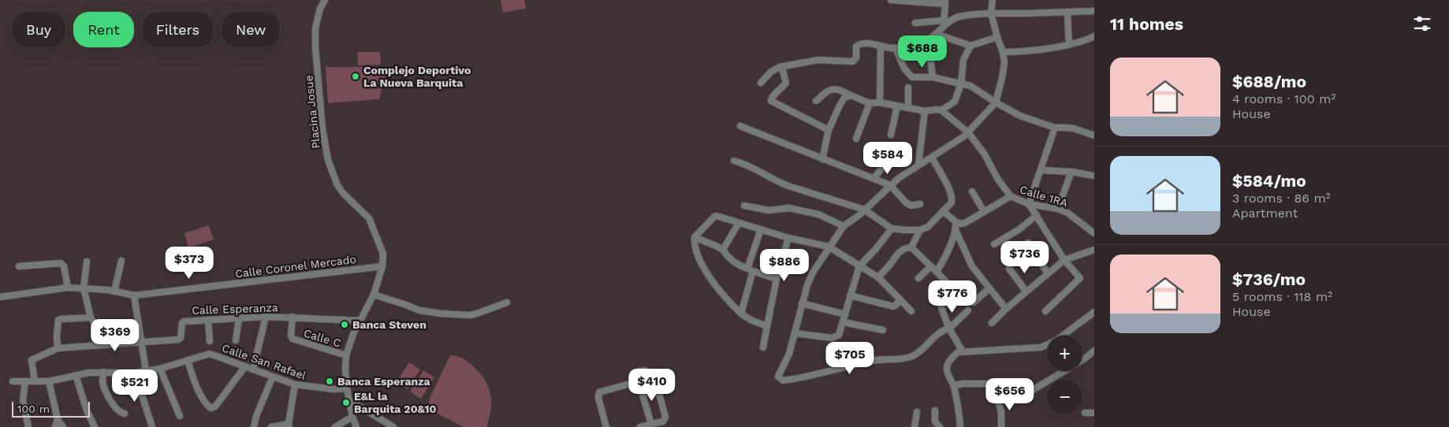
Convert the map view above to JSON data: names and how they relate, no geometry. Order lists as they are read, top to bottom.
{
  "streets": {
    "street": [
      "Placina Josue",
      "Calle 1RA",
      "Calle Coronel Mercado",
      "Calle Esperanza",
      "Calle C",
      "Calle San Rafael"
    ]
  },
  "crossings": [
    ["Placina Josue", "Calle Coronel Mercado"],
    ["Placina Josue", "Calle Esperanza"],
    ["Placina Josue", "Calle C"],
    ["Placina Josue", "Calle San Rafael"],
    ["Calle Esperanza", "Calle C"],
    ["Calle Esperanza", "Calle San Rafael"]
  ],
  "places": [
    "Complejo Deportivo La Nueva Barquita",
    "Banca Steven",
    "Banca Esperanza",
    "E&L la Barquita 20&10"
  ],
  "scale_bar": "100 m",
  "page": {
    "heading": "11 homes",
    "chip": [
      "Buy",
      "Rent",
      "Filters",
      "New"
    ],
    "price": [
      "$688",
      "$584",
      "$736",
      "$373",
      "$886",
      "$776",
      "$369",
      "$705",
      "$410",
      "$521",
      "$656"
    ],
    "list": [
      {
        "name": "$688/mo",
        "note": "4 rooms · 100 m² · House"
      },
      {
        "name": "$584/mo",
        "note": "3 rooms · 86 m² · Apartment"
      },
      {
        "name": "$736/mo",
        "note": "5 rooms · 118 m² · House"
      }
    ],
    "map_buttons": ["+", "−"],
    "scale": "100 m"
  }
}
